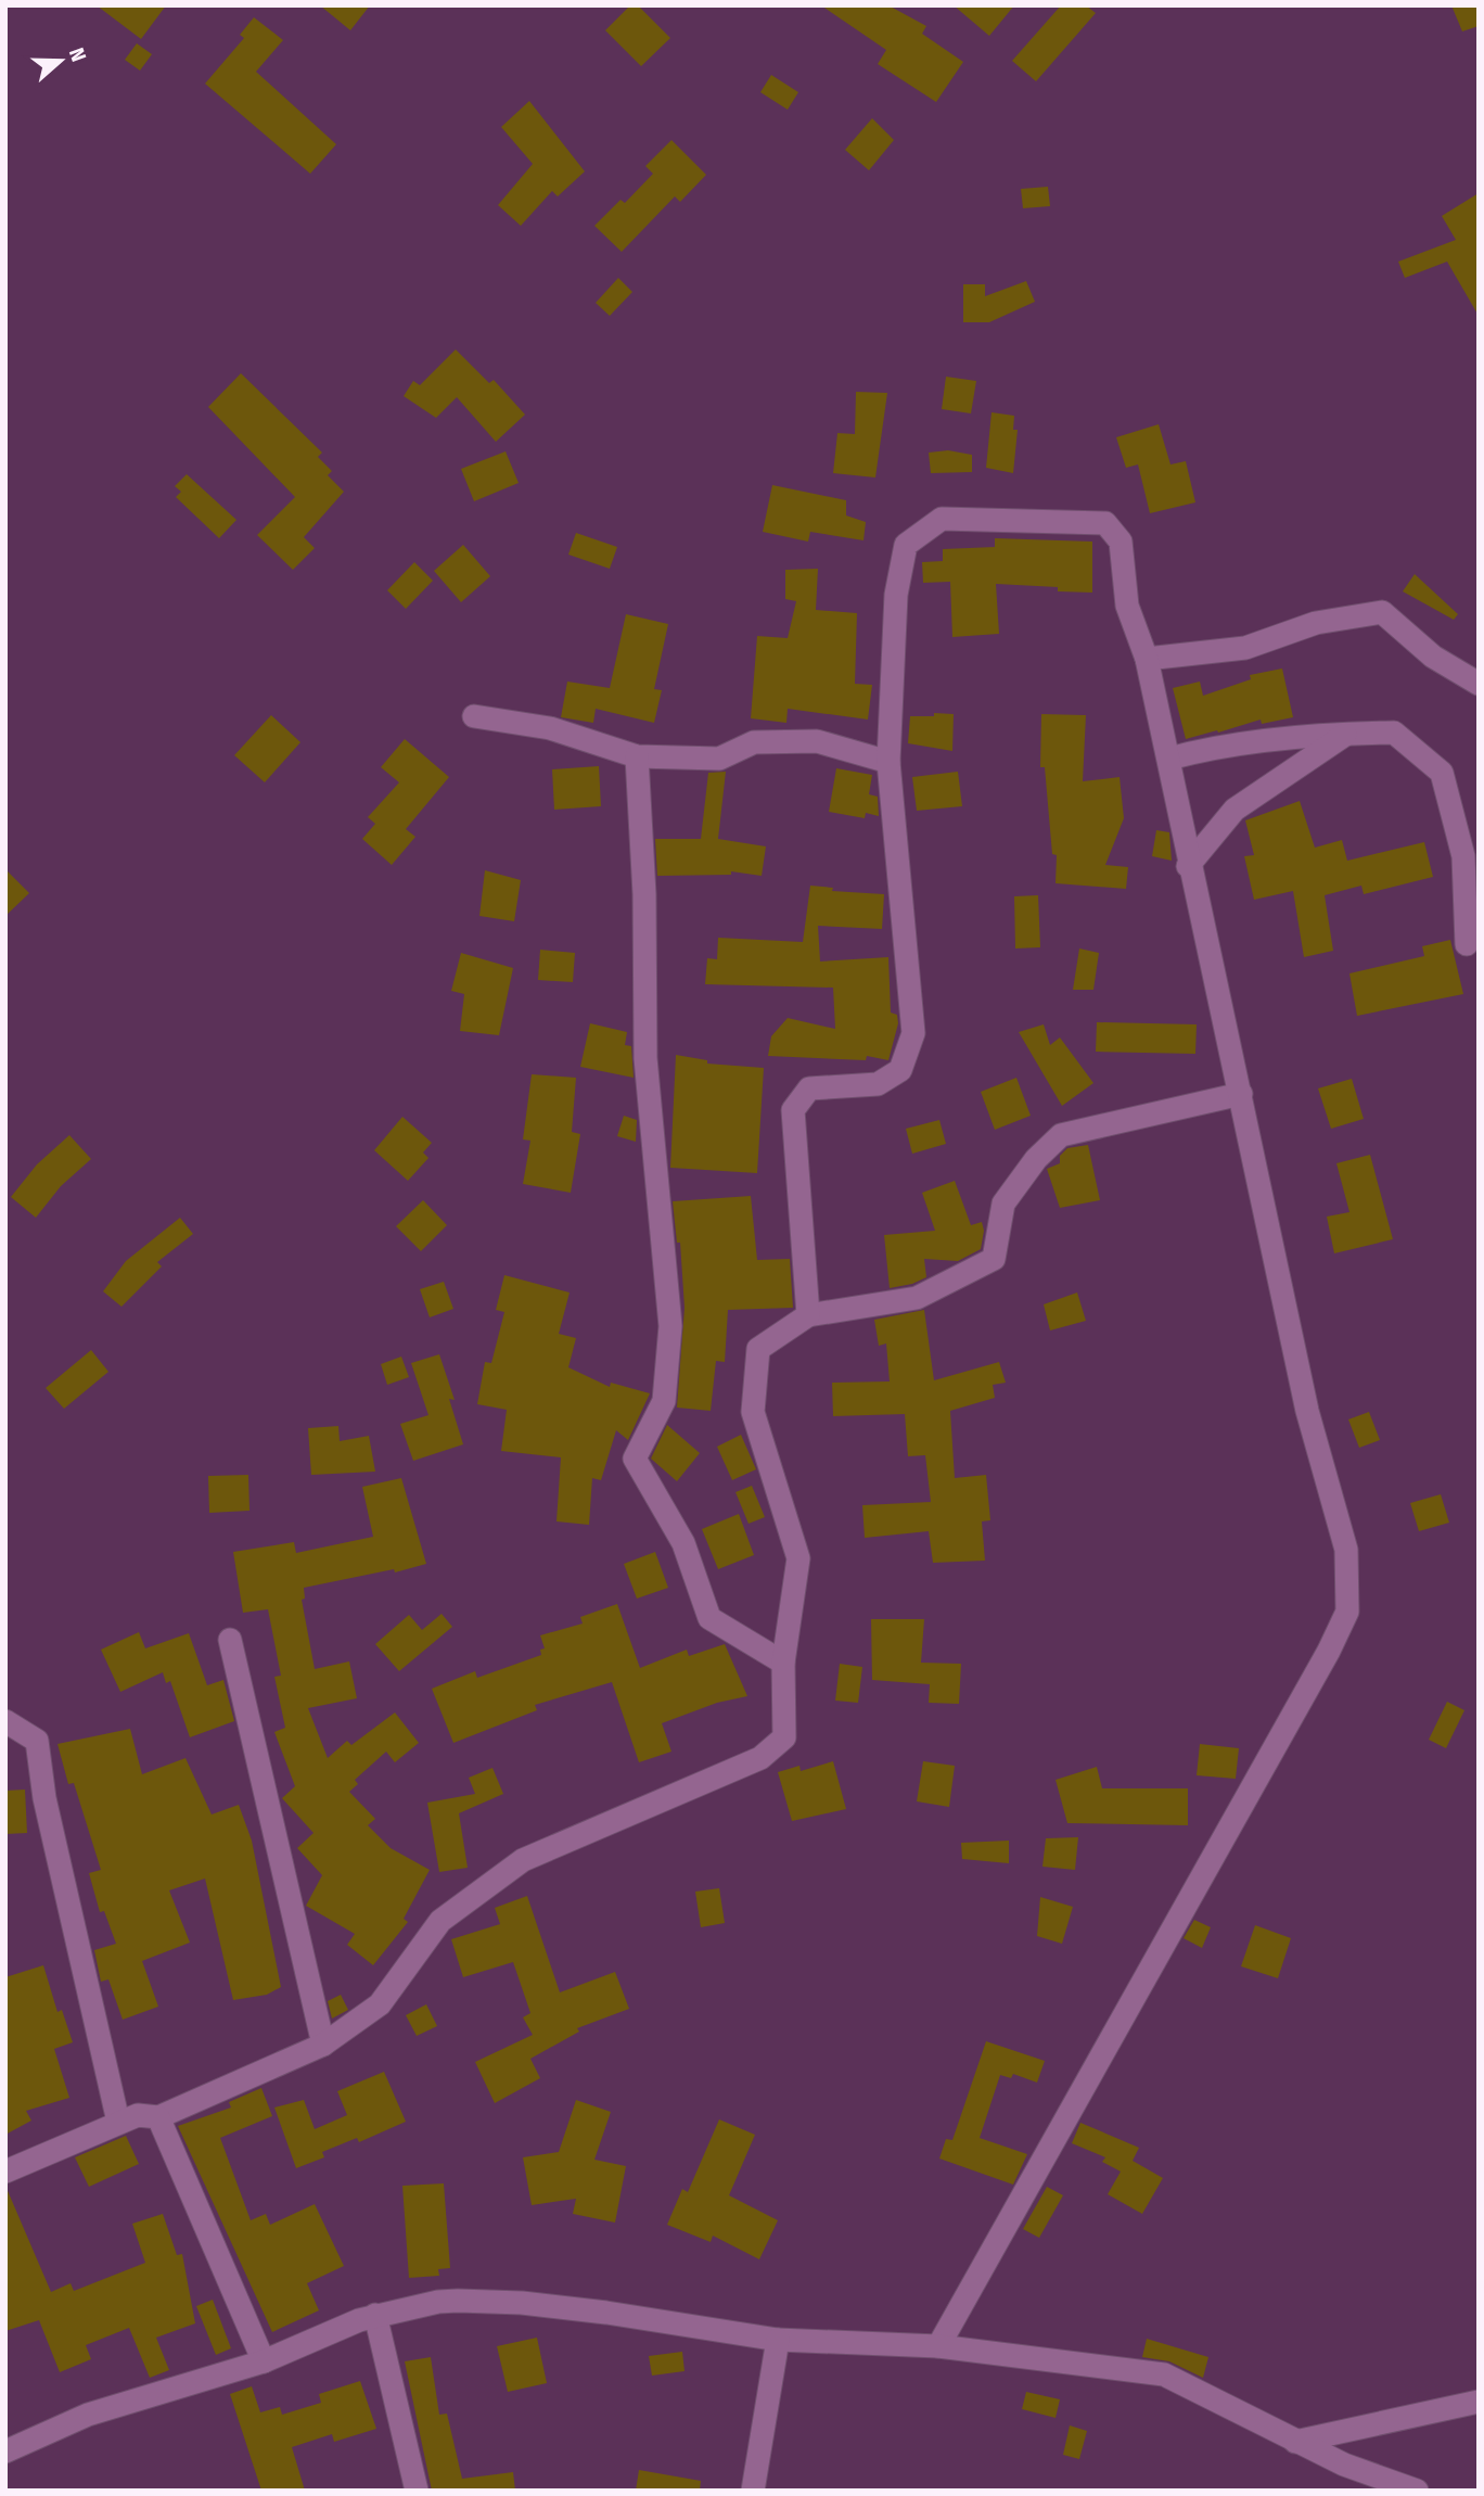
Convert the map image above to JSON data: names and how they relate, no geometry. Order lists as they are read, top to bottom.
{
  "north": "right"
}
